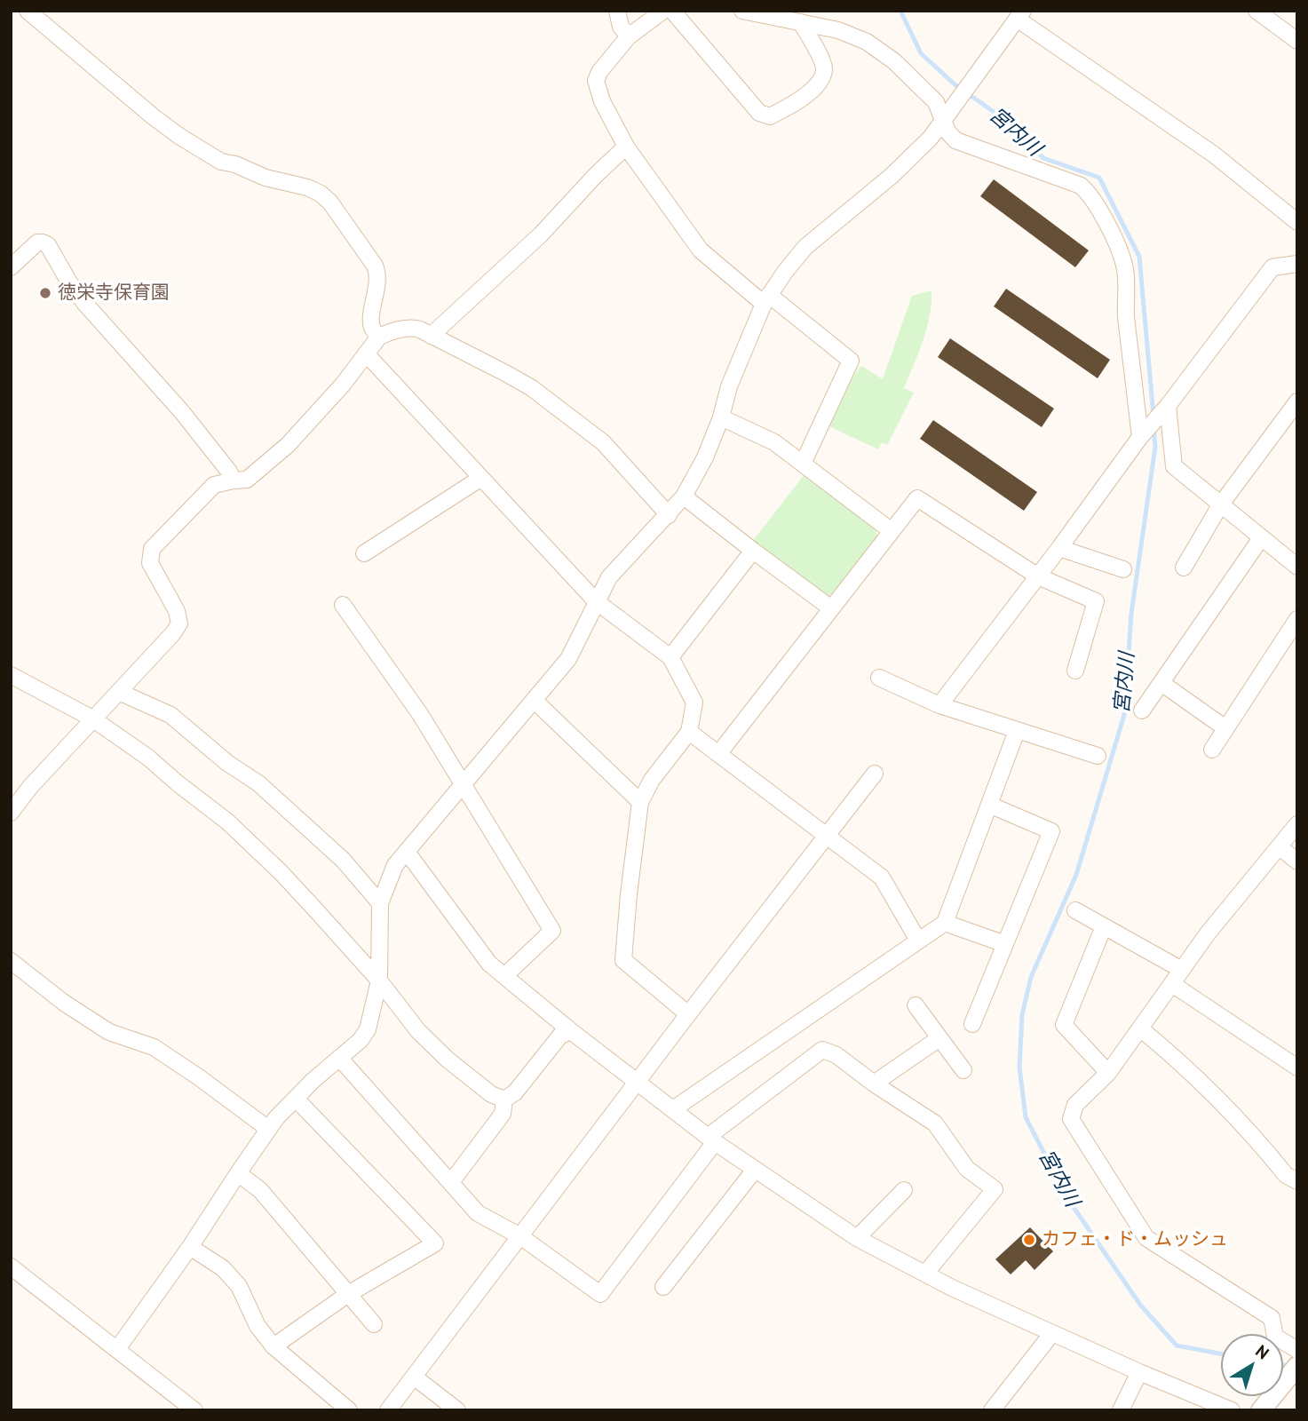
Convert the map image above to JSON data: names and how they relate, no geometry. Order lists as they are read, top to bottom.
{
  "water": ["宮内川"],
  "places": ["徳栄寺保育園", "カフェ・ド・ムッシュ"],
  "north": "top right"
}
